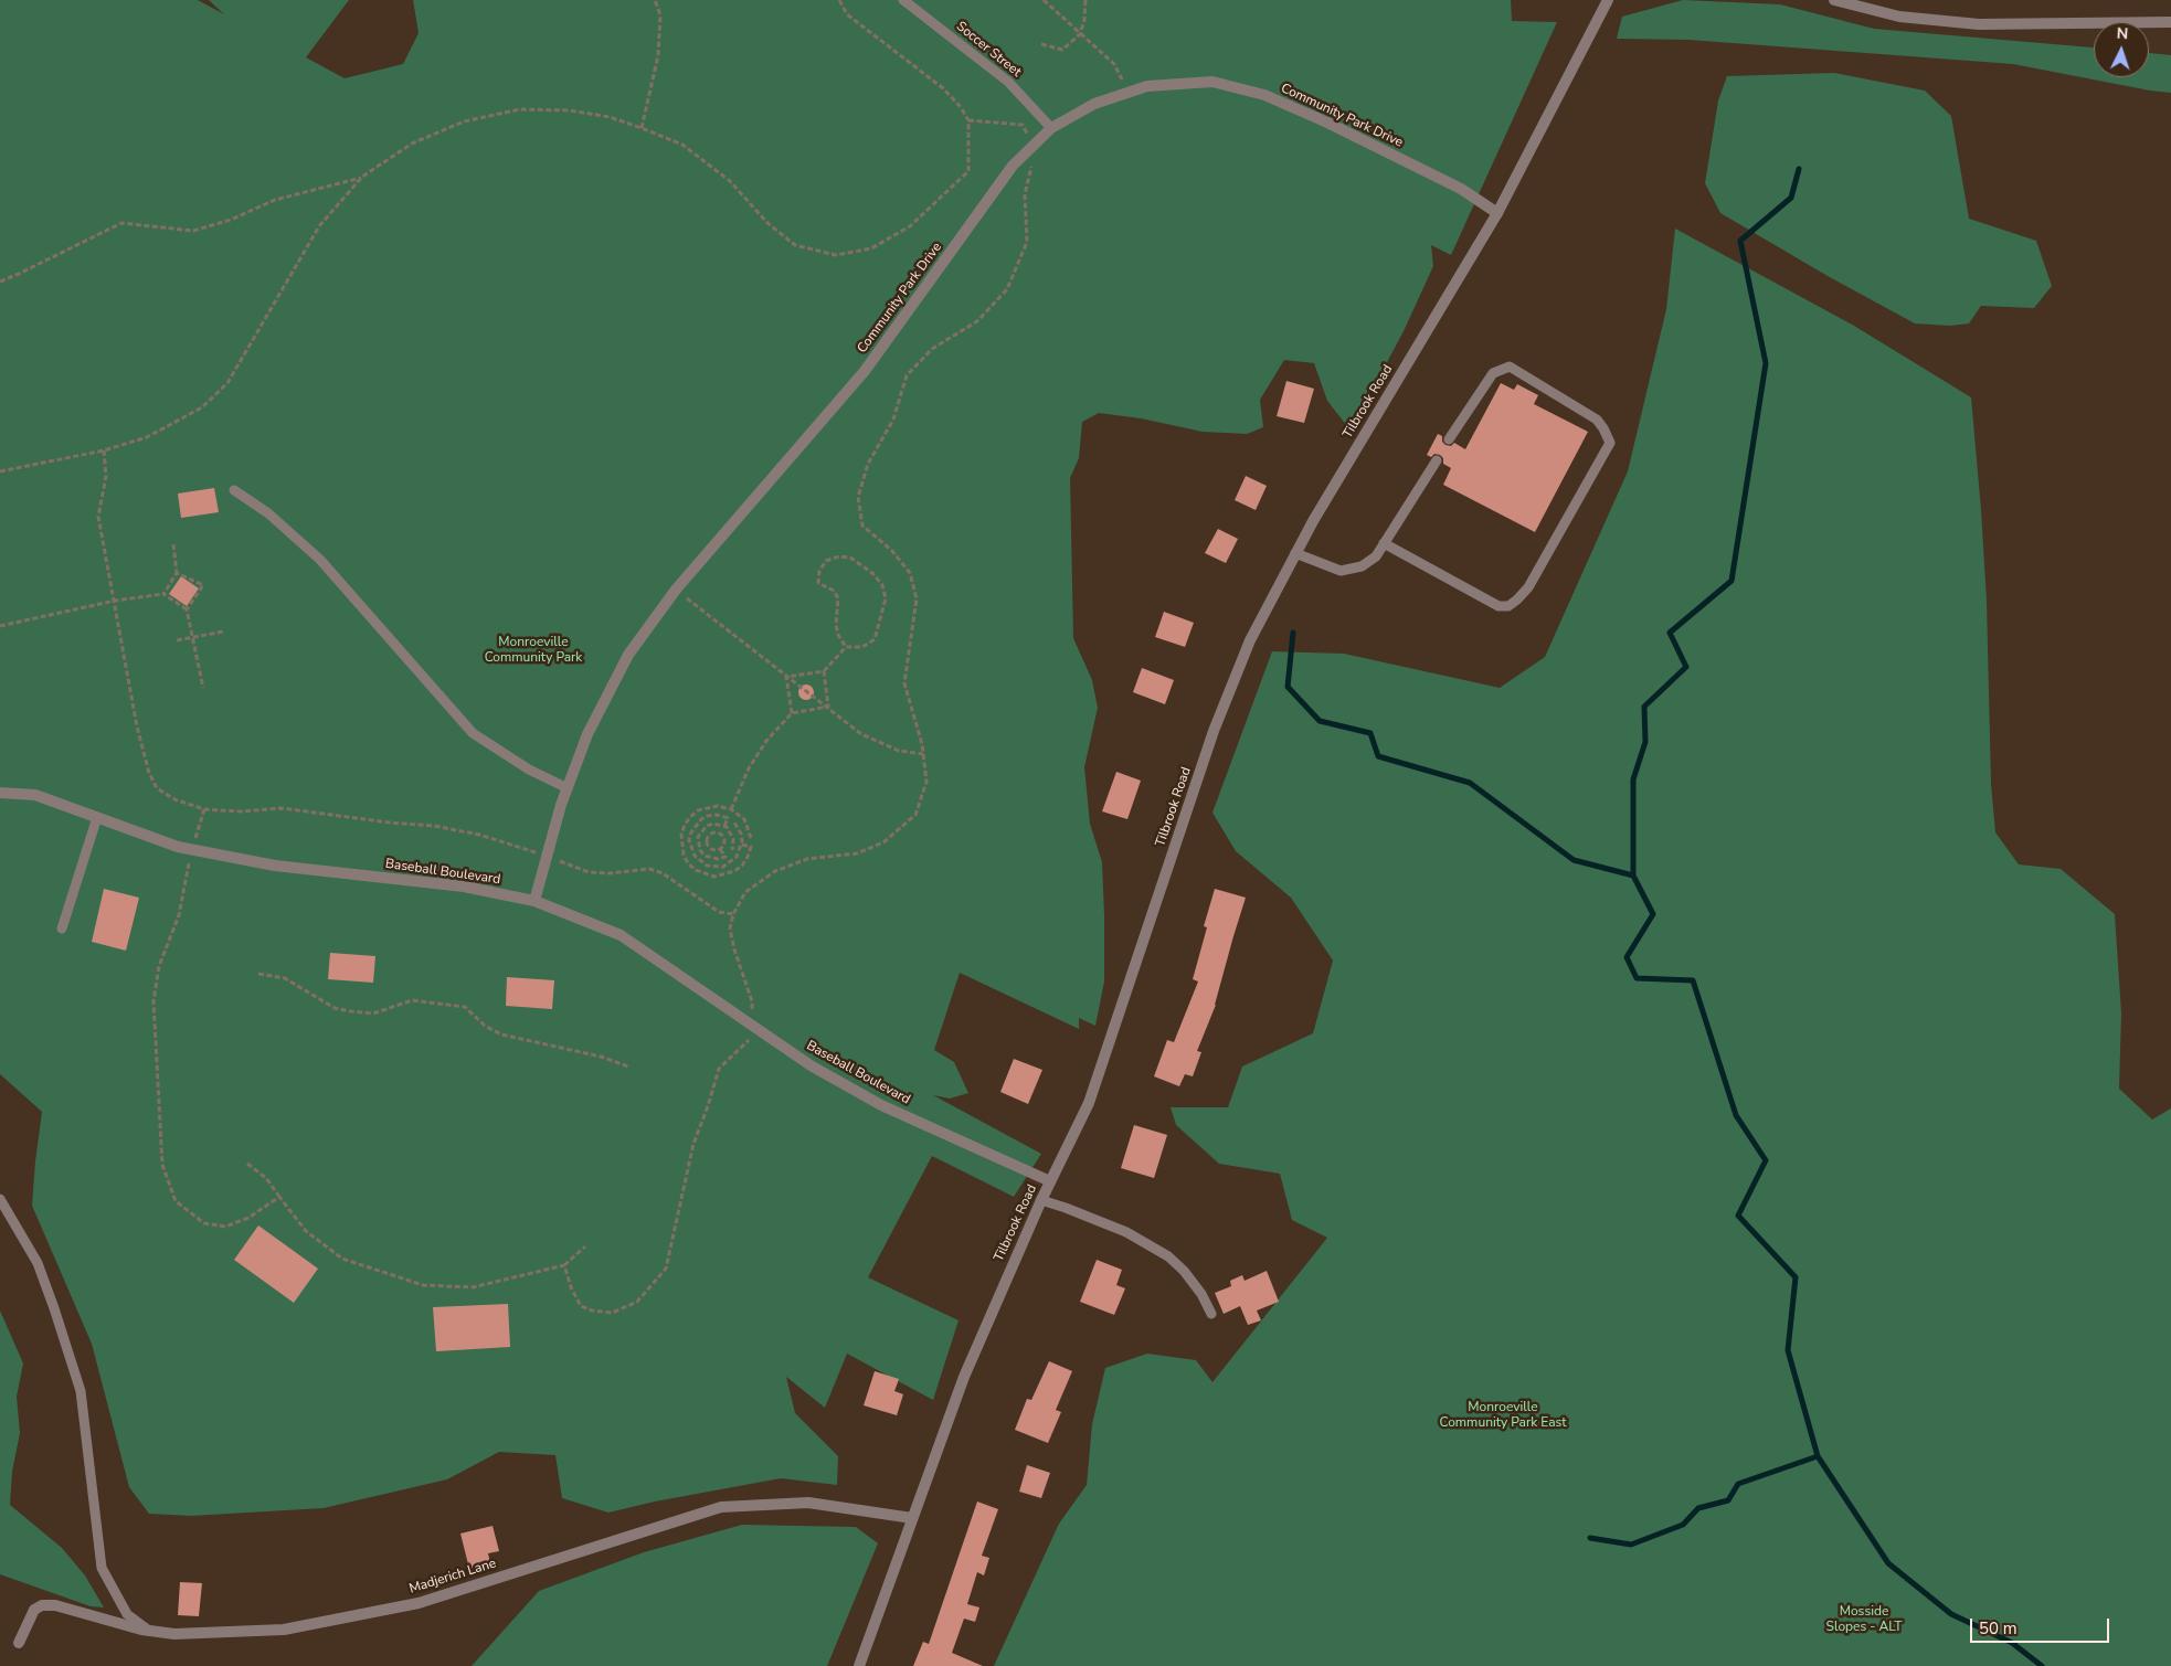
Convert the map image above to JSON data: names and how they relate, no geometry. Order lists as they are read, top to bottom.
{
  "streets": {
    "street": [
      "Community Park Drive",
      "Tilbrook Road",
      "Baseball Boulevard",
      "Madjerich Lane"
    ],
    "lane": ["Soccer Street"]
  },
  "crossings": [
    ["Soccer Street", "Community Park Drive"],
    ["Community Park Drive", "Tilbrook Road"],
    ["Community Park Drive", "Baseball Boulevard"],
    ["Tilbrook Road", "Baseball Boulevard"],
    ["Tilbrook Road", "Madjerich Lane"]
  ],
  "parks": ["Monroeville Community Park", "Monroeville Community Park East", "Mosside Slopes - ALT"],
  "scale_bar": "50 m",
  "north": "top"
}
